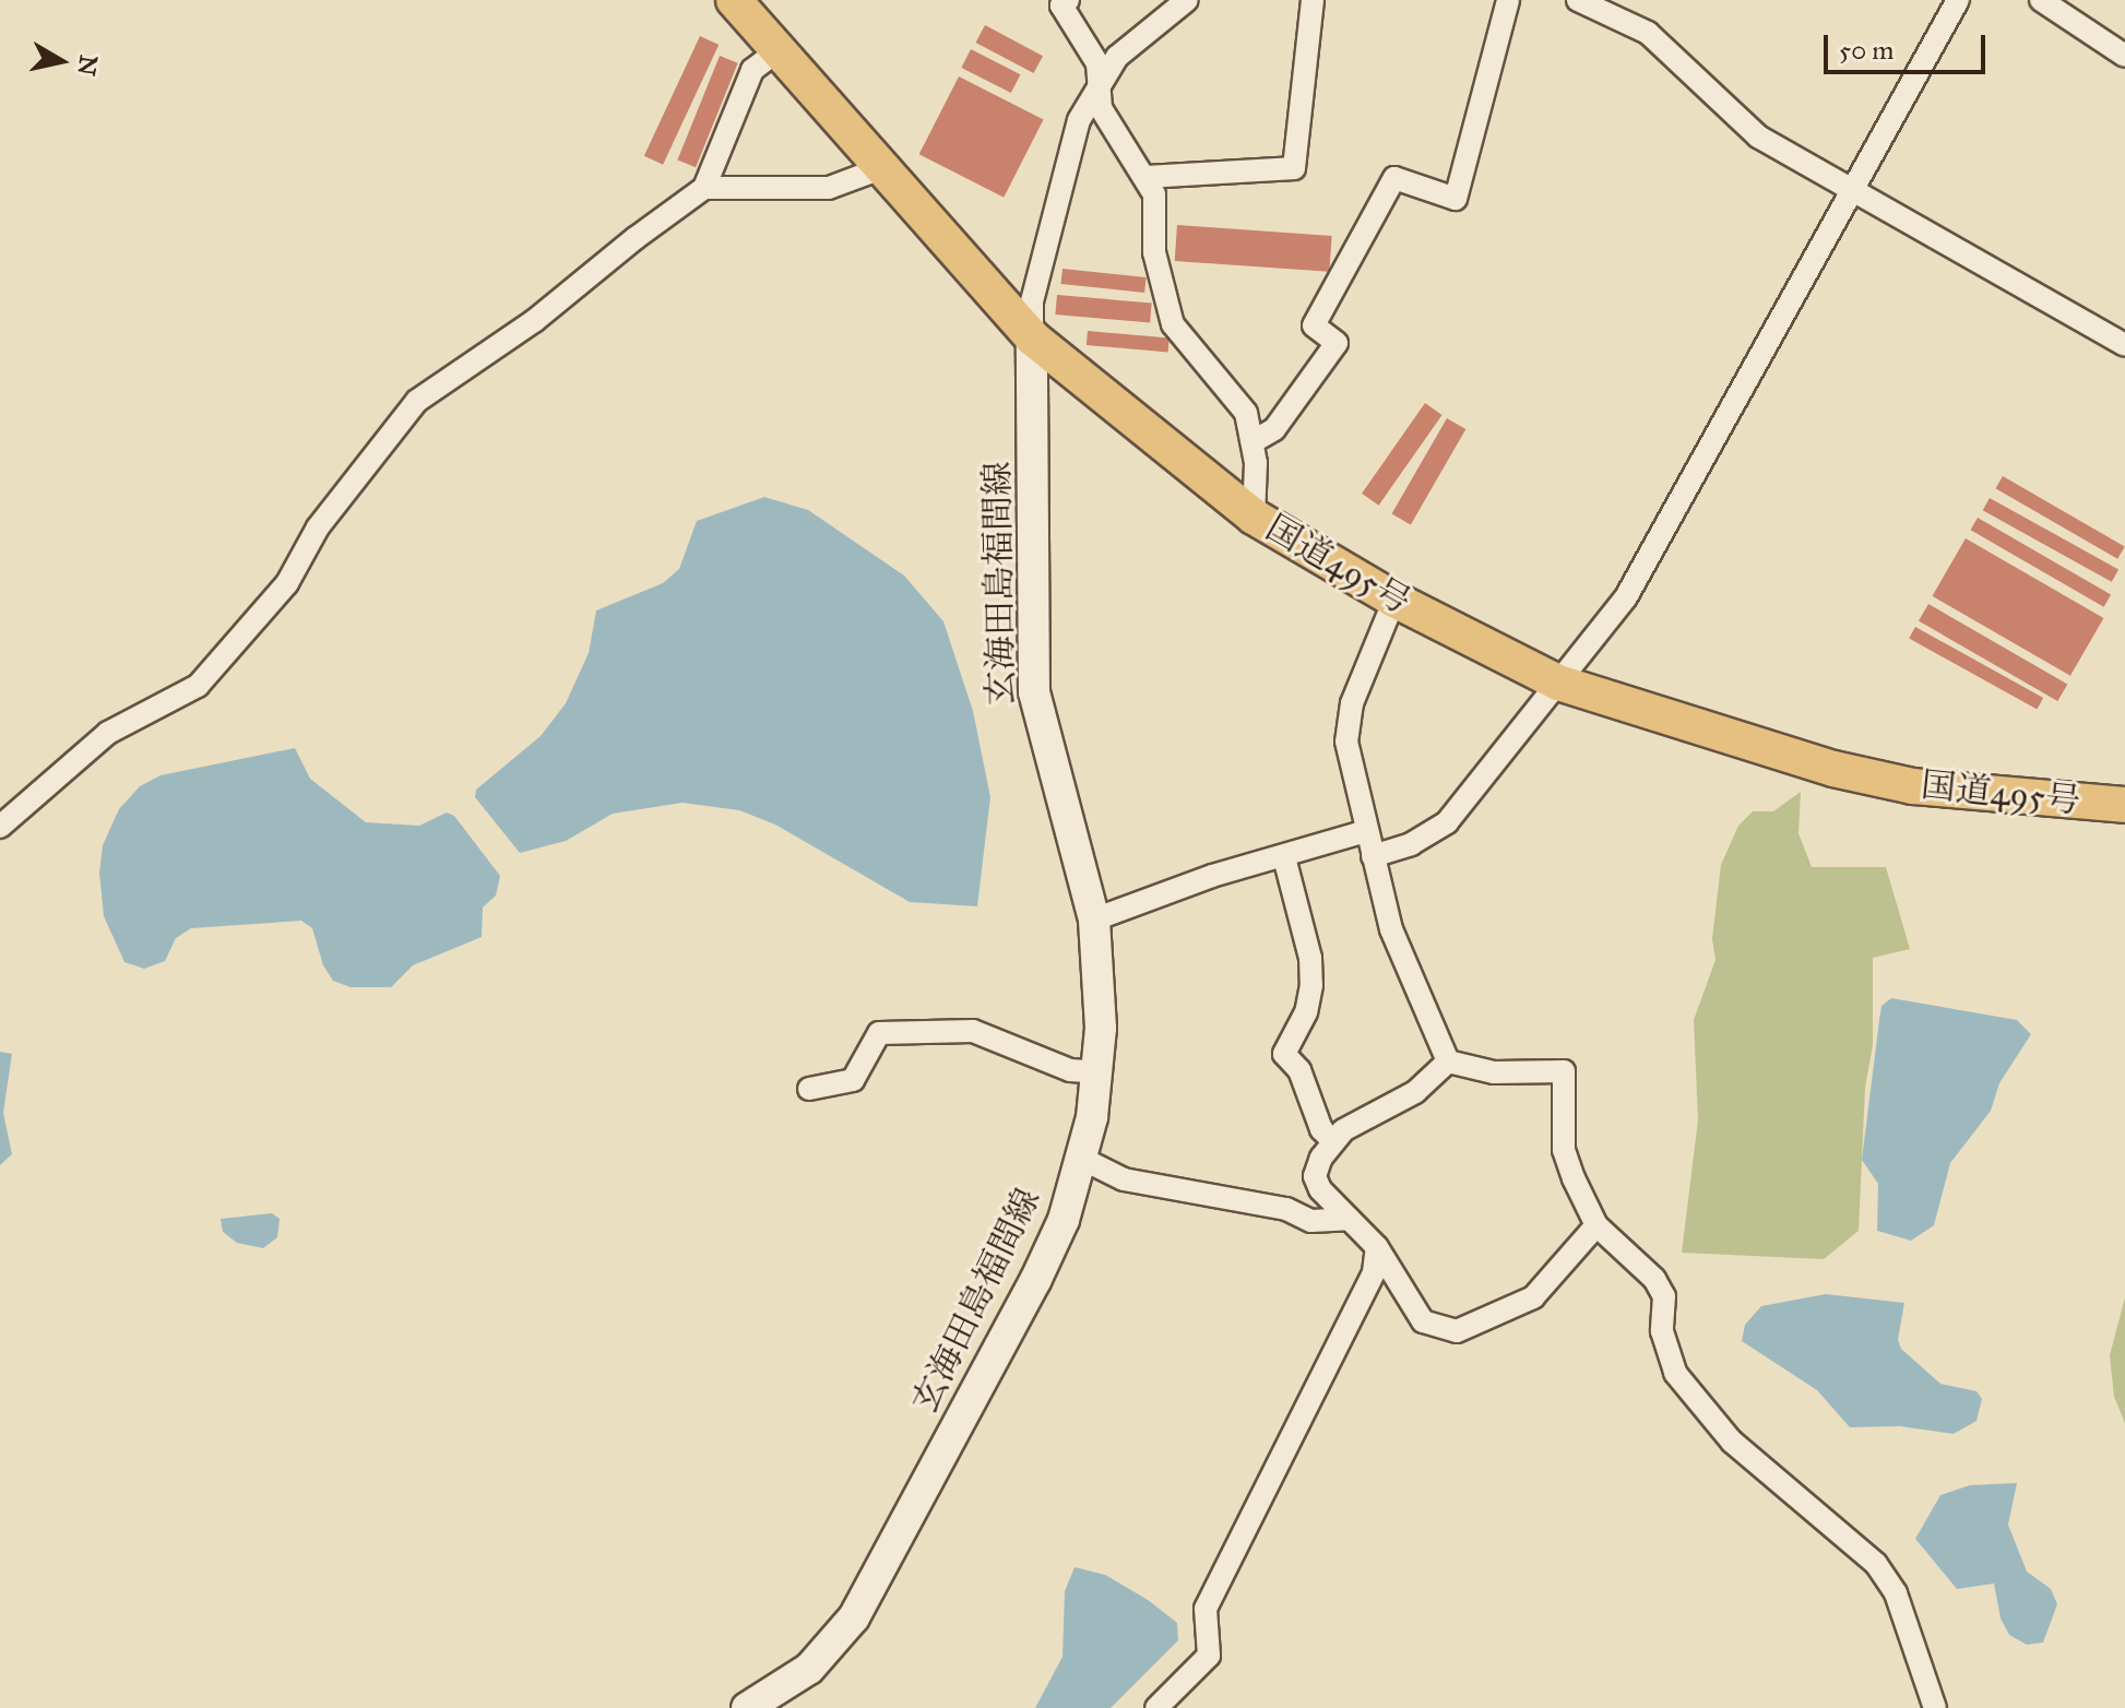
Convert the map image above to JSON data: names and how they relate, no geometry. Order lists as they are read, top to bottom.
{
  "streets": {
    "highway": ["国道495号"],
    "main road": ["玄海田島福間線"]
  },
  "crossings": [
    ["国道495号", "玄海田島福間線"]
  ],
  "scale_bar": "50 m",
  "north": "right"
}
